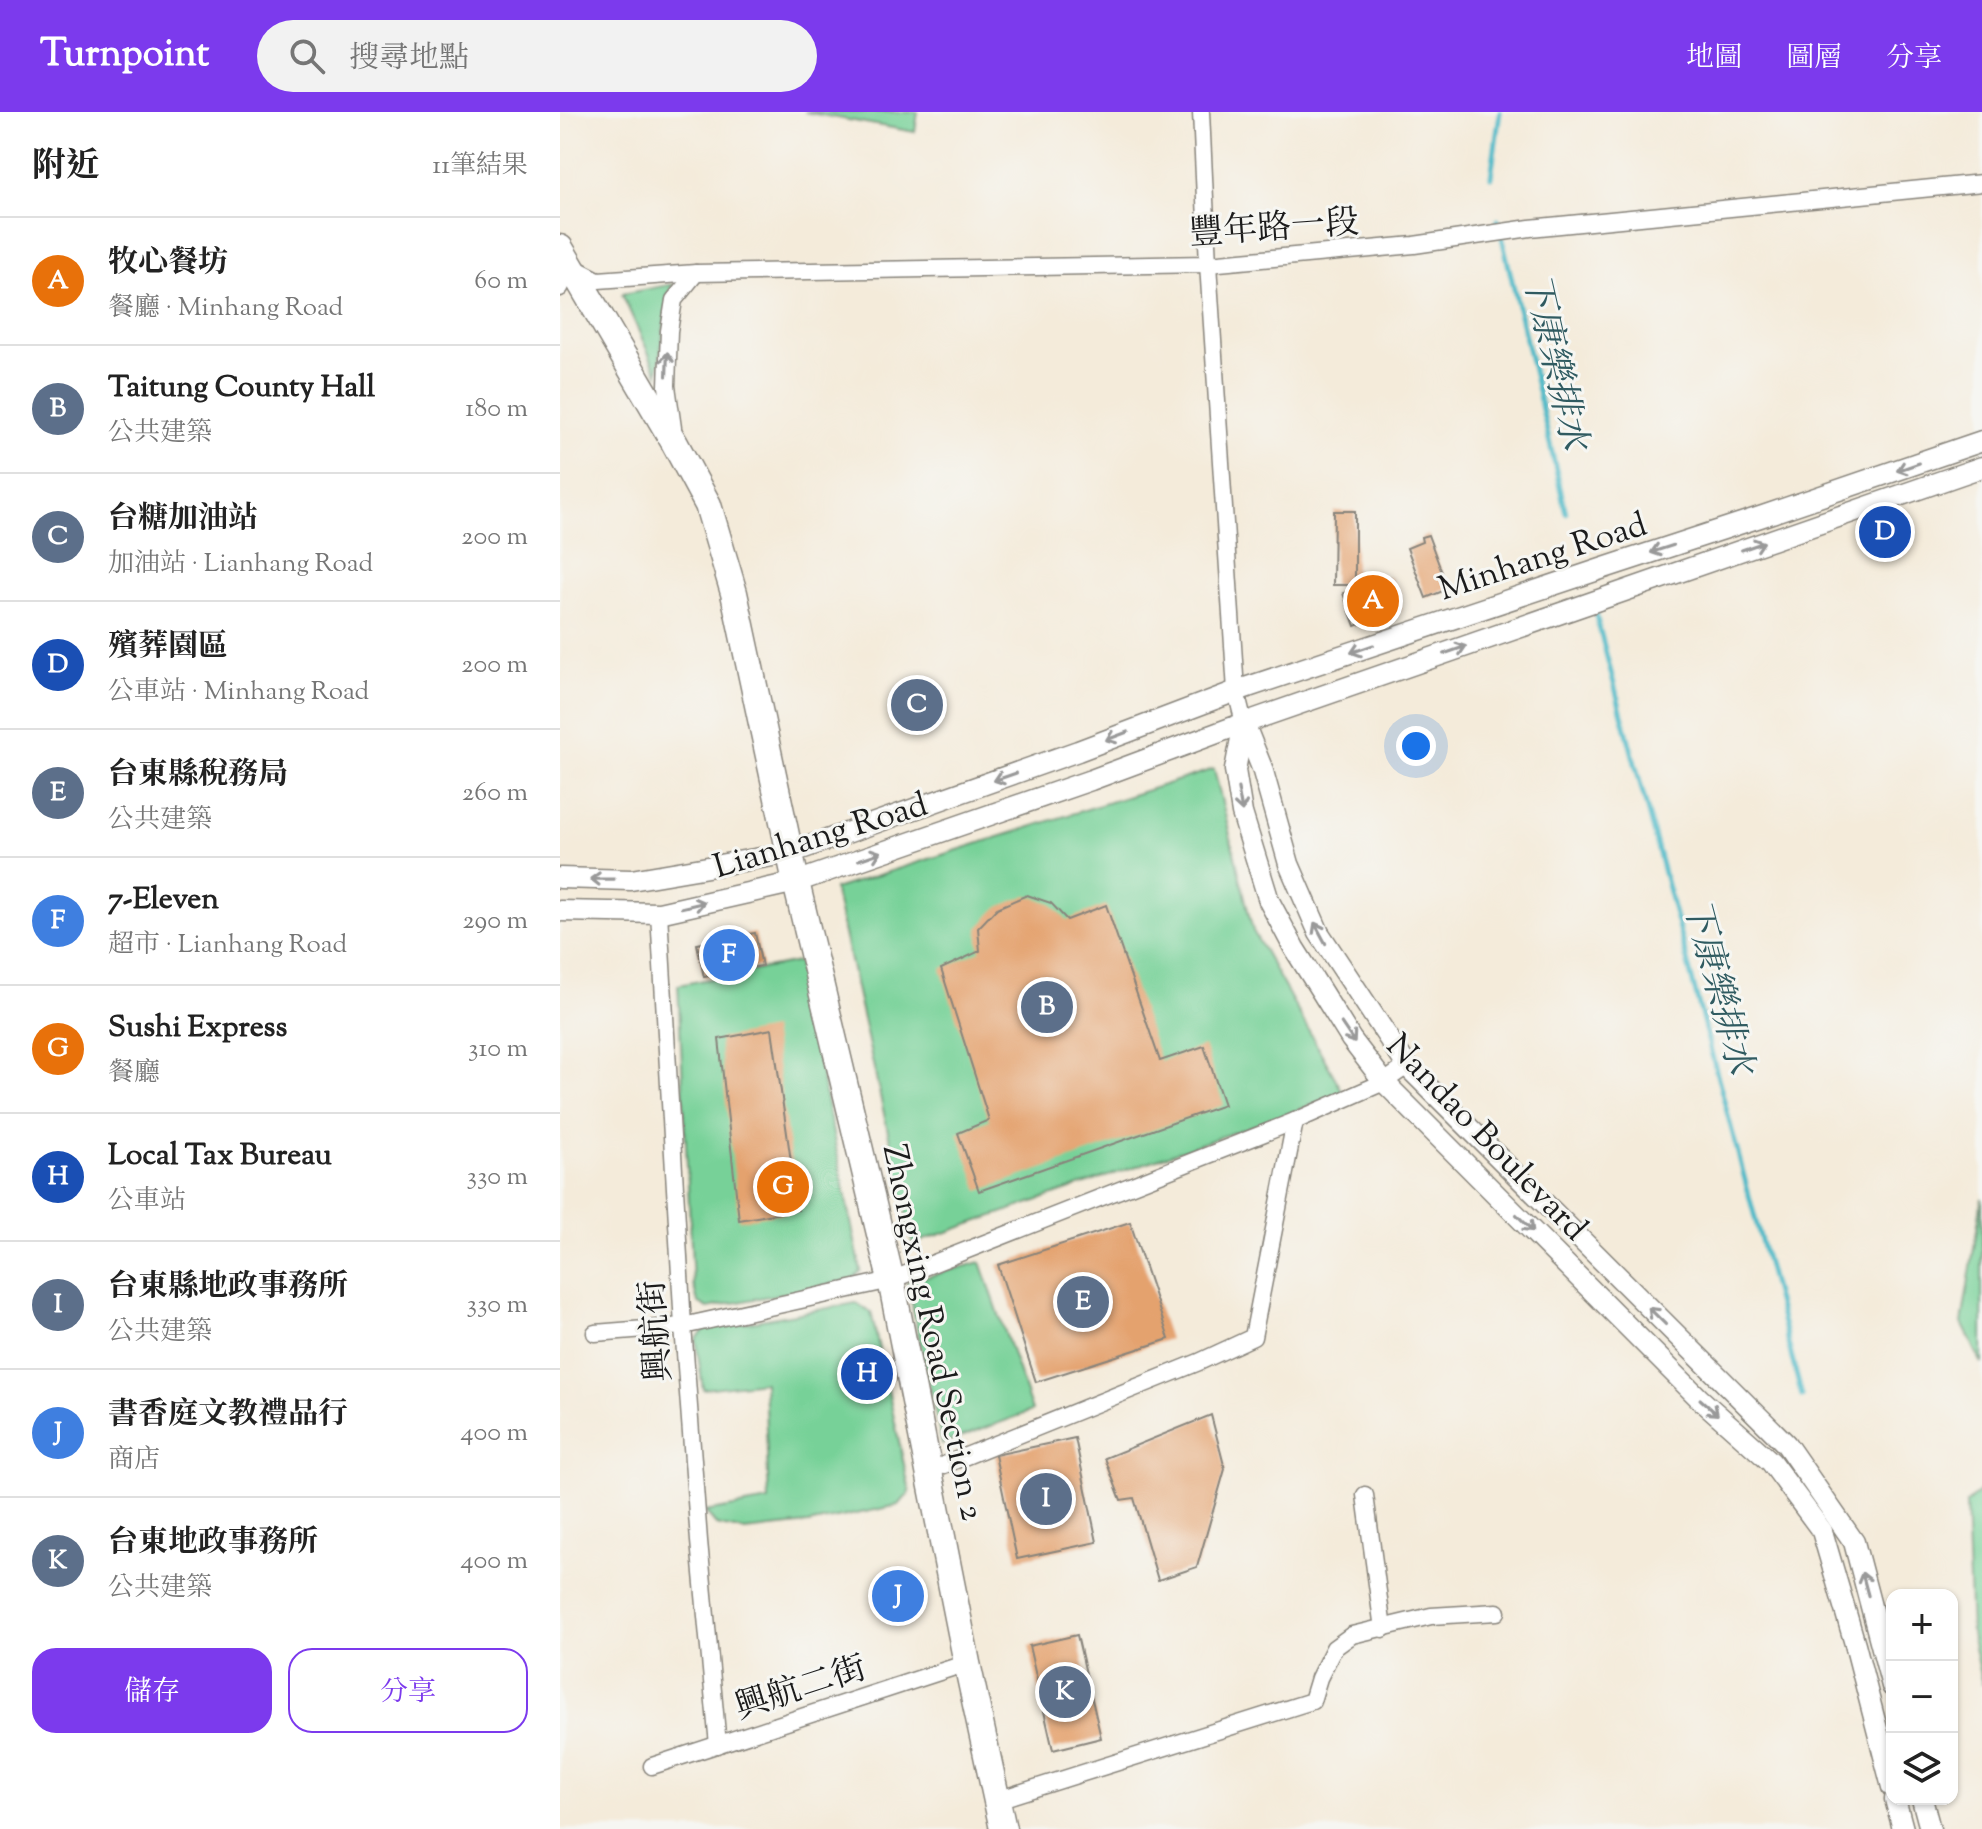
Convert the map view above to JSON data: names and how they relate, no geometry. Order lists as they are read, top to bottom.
{
  "streets": {
    "main road": ["Zhongxing Road Section 2"],
    "street": [
      "豐年路一段",
      "Minhang Road",
      "Lianhang Road",
      "Nandao Boulevard",
      "興航街",
      "興航二街"
    ]
  },
  "crossings": [
    ["Minhang Road", "Lianhang Road"],
    ["Minhang Road", "Nandao Boulevard"],
    ["Lianhang Road", "興航街"],
    ["Lianhang Road", "Zhongxing Road Section 2"],
    ["興航街", "興航二街"],
    ["Zhongxing Road Section 2", "興航二街"]
  ],
  "water": ["下康樂排水"],
  "page": {
    "header": "Turnpoint",
    "search": "搜尋地點",
    "nav": ["地圖", "圖層", "分享"],
    "heading": ["附近", "11筆結果"],
    "list": [
      {
        "mark": "A",
        "name": "牧心餐坊",
        "note": "餐廳 · Minhang Road",
        "value": "60 m"
      },
      {
        "mark": "B",
        "name": "Taitung County Hall",
        "note": "公共建築",
        "value": "180 m"
      },
      {
        "mark": "C",
        "name": "台糖加油站",
        "note": "加油站 · Lianhang Road",
        "value": "200 m"
      },
      {
        "mark": "D",
        "name": "殯葬園區",
        "note": "公車站 · Minhang Road",
        "value": "200 m"
      },
      {
        "mark": "E",
        "name": "台東縣稅務局",
        "note": "公共建築",
        "value": "260 m"
      },
      {
        "mark": "F",
        "name": "7-Eleven",
        "note": "超市 · Lianhang Road",
        "value": "290 m"
      },
      {
        "mark": "G",
        "name": "Sushi Express",
        "note": "餐廳",
        "value": "310 m"
      },
      {
        "mark": "H",
        "name": "Local Tax Bureau",
        "note": "公車站",
        "value": "330 m"
      },
      {
        "mark": "I",
        "name": "台東縣地政事務所",
        "note": "公共建築",
        "value": "330 m"
      },
      {
        "mark": "J",
        "name": "書香庭文教禮品行",
        "note": "商店",
        "value": "400 m"
      },
      {
        "mark": "K",
        "name": "台東地政事務所",
        "note": "公共建築",
        "value": "400 m"
      }
    ],
    "pins": [
      "D",
      "A",
      "C",
      "F",
      "B",
      "G",
      "E",
      "H",
      "I",
      "J",
      "K"
    ],
    "map_buttons": ["+", "−"],
    "buttons": ["儲存", "分享"]
  }
}
